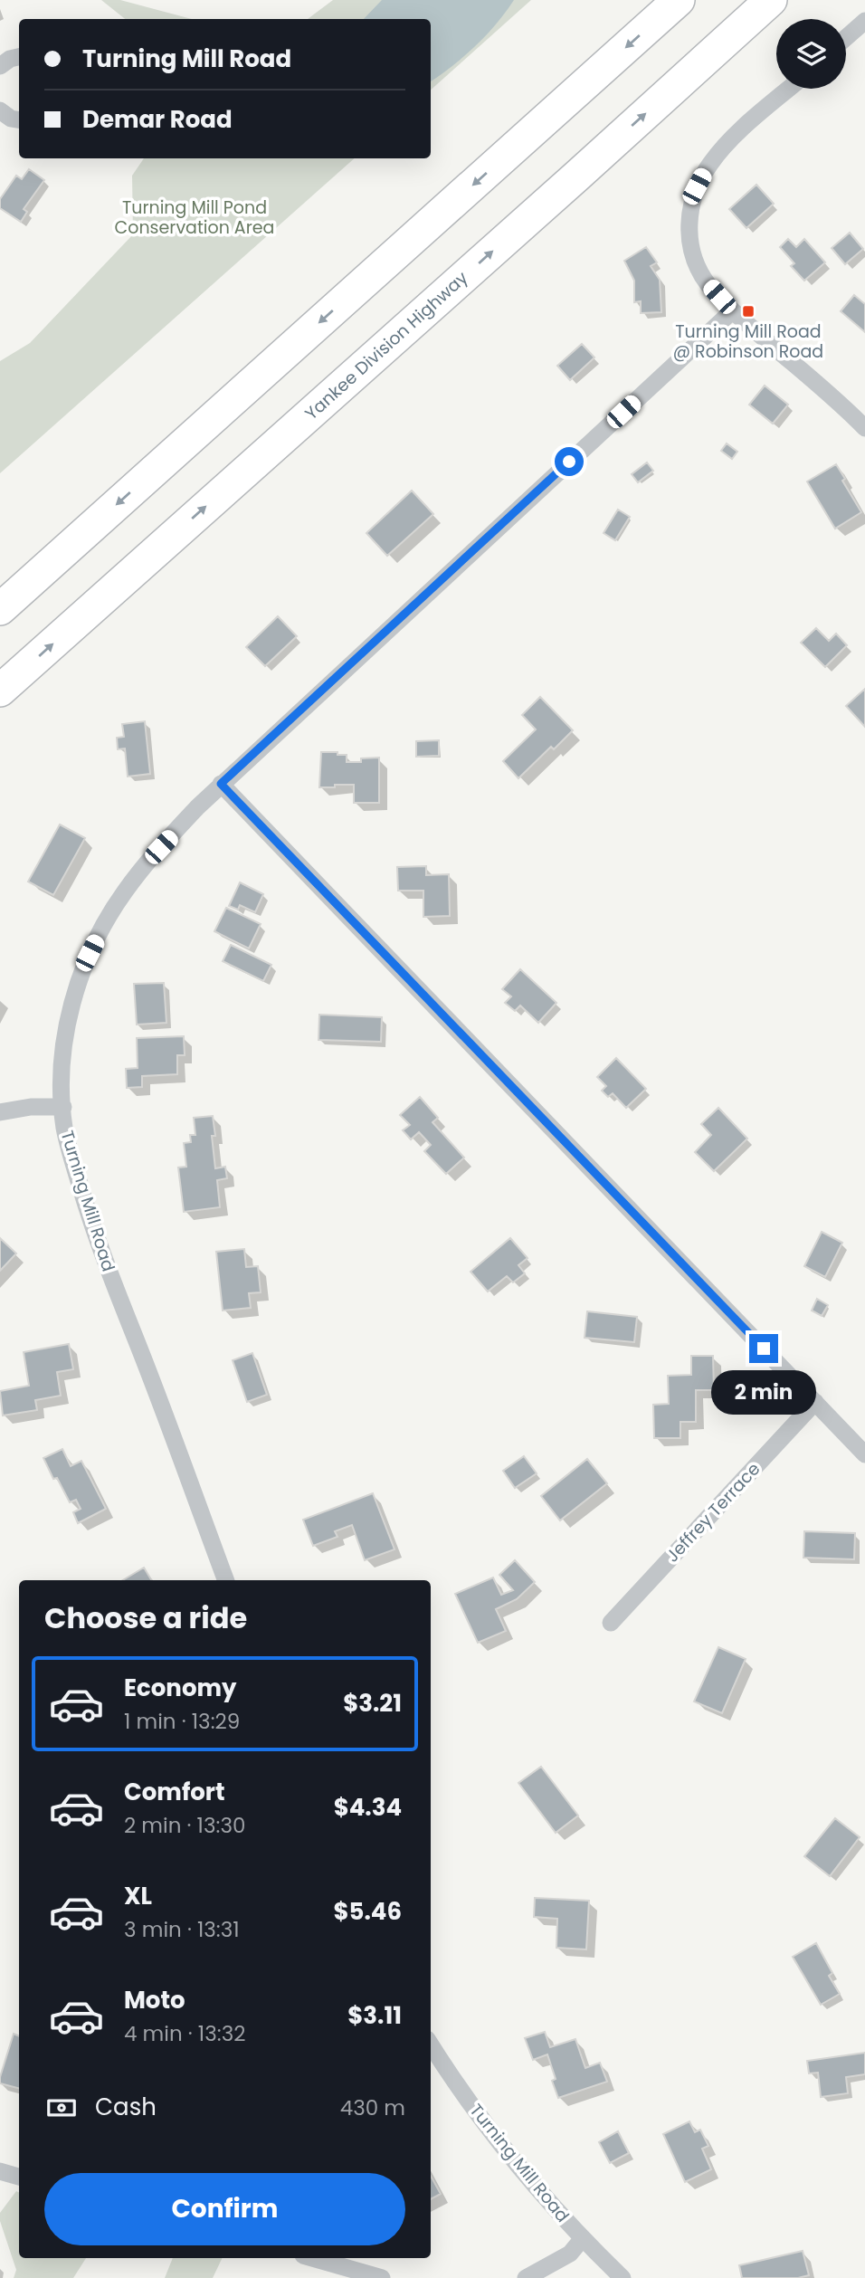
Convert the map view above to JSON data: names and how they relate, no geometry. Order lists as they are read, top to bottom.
{
  "streets": {
    "highway": ["Yankee Division Highway"],
    "street": ["Turning Mill Road", "Jeffrey Terrace"]
  },
  "parks": ["Turning Mill Pond Conservation Area"],
  "places": {
    "transit": ["Turning Mill Road @ Robinson Road"]
  },
  "page": {
    "banner": ["Turning Mill Road", "Demar Road"],
    "bubble": "2 min",
    "heading": "Choose a ride",
    "list": [
      {
        "name": "Economy",
        "note": "1 min · 13:29",
        "value": "$3.21"
      },
      {
        "name": "Comfort",
        "note": "2 min · 13:30",
        "value": "$4.34"
      },
      {
        "name": "XL",
        "note": "3 min · 13:31",
        "value": "$5.46"
      },
      {
        "name": "Moto",
        "note": "4 min · 13:32",
        "value": "$3.11"
      }
    ],
    "pay": ["Cash", "430 m"],
    "buttons": "Confirm"
  }
}
